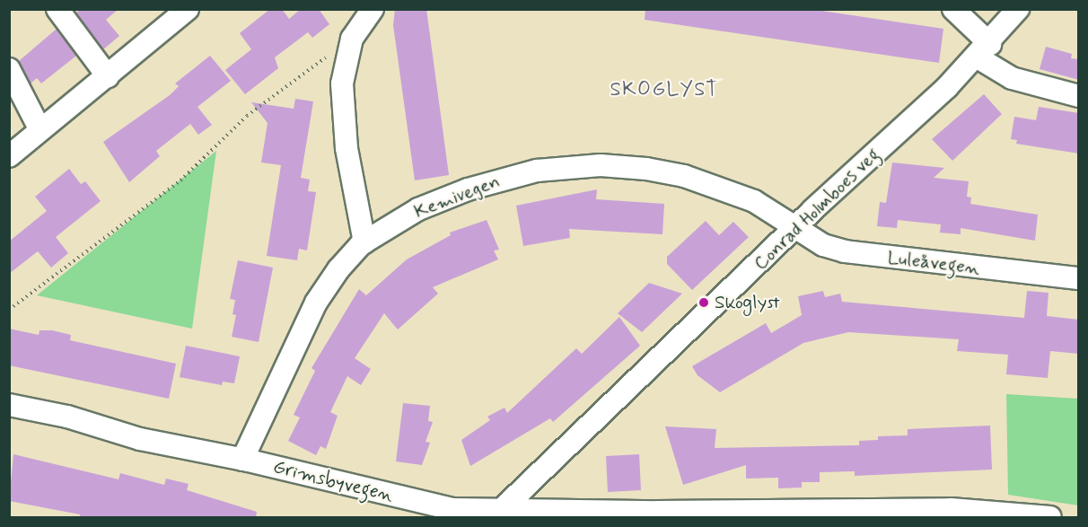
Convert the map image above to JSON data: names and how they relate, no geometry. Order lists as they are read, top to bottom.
{
  "streets": {
    "street": [
      "Kemivegen",
      "Conrad Holmboes veg",
      "Luleåvegen",
      "Grimsbyvegen"
    ]
  },
  "crossings": [
    ["Kemivegen", "Conrad Holmboes veg"],
    ["Kemivegen", "Luleåvegen"],
    ["Kemivegen", "Grimsbyvegen"],
    ["Conrad Holmboes veg", "Luleåvegen"],
    ["Conrad Holmboes veg", "Grimsbyvegen"]
  ],
  "districts": ["SKOGLYST"],
  "places": ["Skoglyst"]
}
